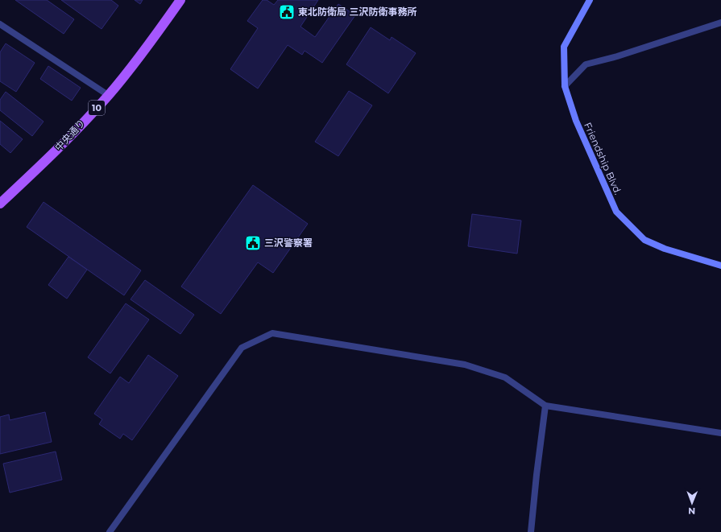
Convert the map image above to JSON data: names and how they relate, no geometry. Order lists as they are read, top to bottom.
{
  "streets": {
    "main road": ["10", "中央通り"],
    "street": ["Friendship Blvd."]
  },
  "places": {
    "public building": ["東北防衛局 三沢防衛事務所", "三沢警察署"]
  },
  "north": "bottom"
}
